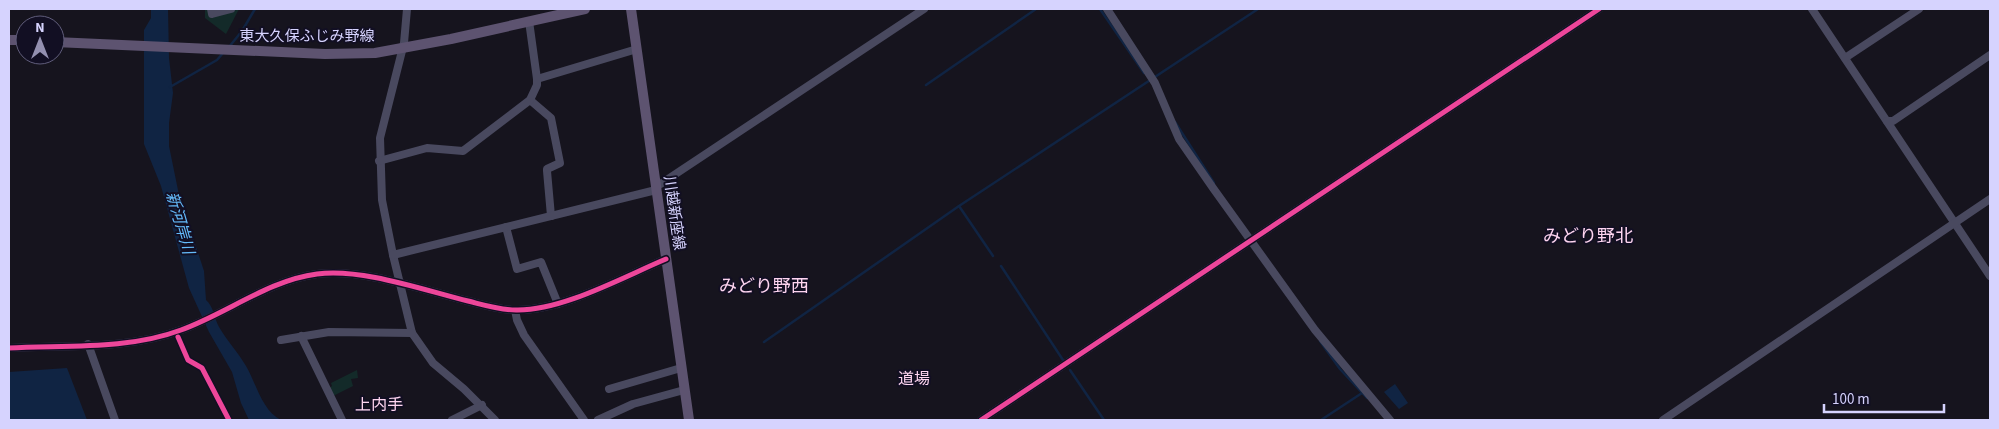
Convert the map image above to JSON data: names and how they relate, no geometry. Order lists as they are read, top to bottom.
{
  "streets": {
    "main road": ["東大久保ふじみ野線", "川越新座線"]
  },
  "districts": [
    "みどり野北",
    "みどり野西",
    "道場",
    "上内手"
  ],
  "water": ["新河岸川"],
  "scale_bar": "100 m",
  "north": "top"
}
